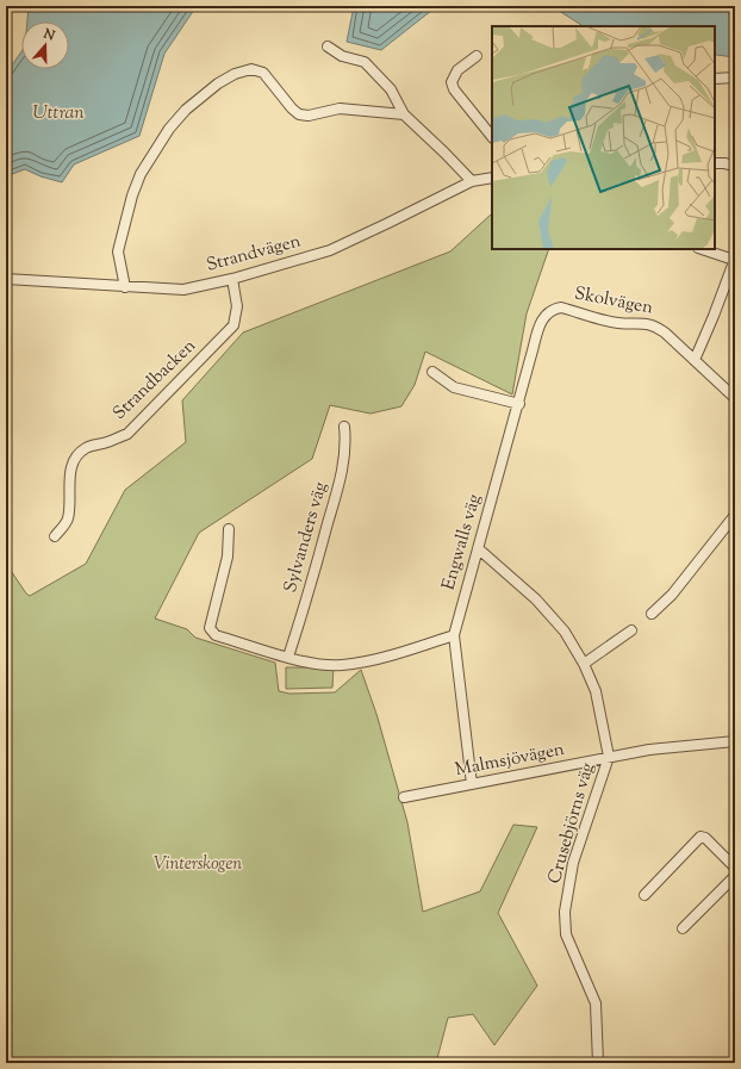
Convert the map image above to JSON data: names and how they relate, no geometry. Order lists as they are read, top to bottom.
{
  "streets": {
    "street": [
      "Strandvägen",
      "Skolvägen",
      "Strandbacken",
      "Sylvanders väg",
      "Engwalls väg",
      "Malmsjövägen",
      "Crusebjörns väg"
    ]
  },
  "crossings": [
    ["Strandvägen", "Strandbacken"],
    ["Skolvägen", "Engwalls väg"],
    ["Engwalls väg", "Malmsjövägen"],
    ["Engwalls väg", "Crusebjörns väg"],
    ["Malmsjövägen", "Crusebjörns väg"]
  ],
  "water": ["Uttran"],
  "parks": ["Vinterskogen"],
  "north": "top"
}
